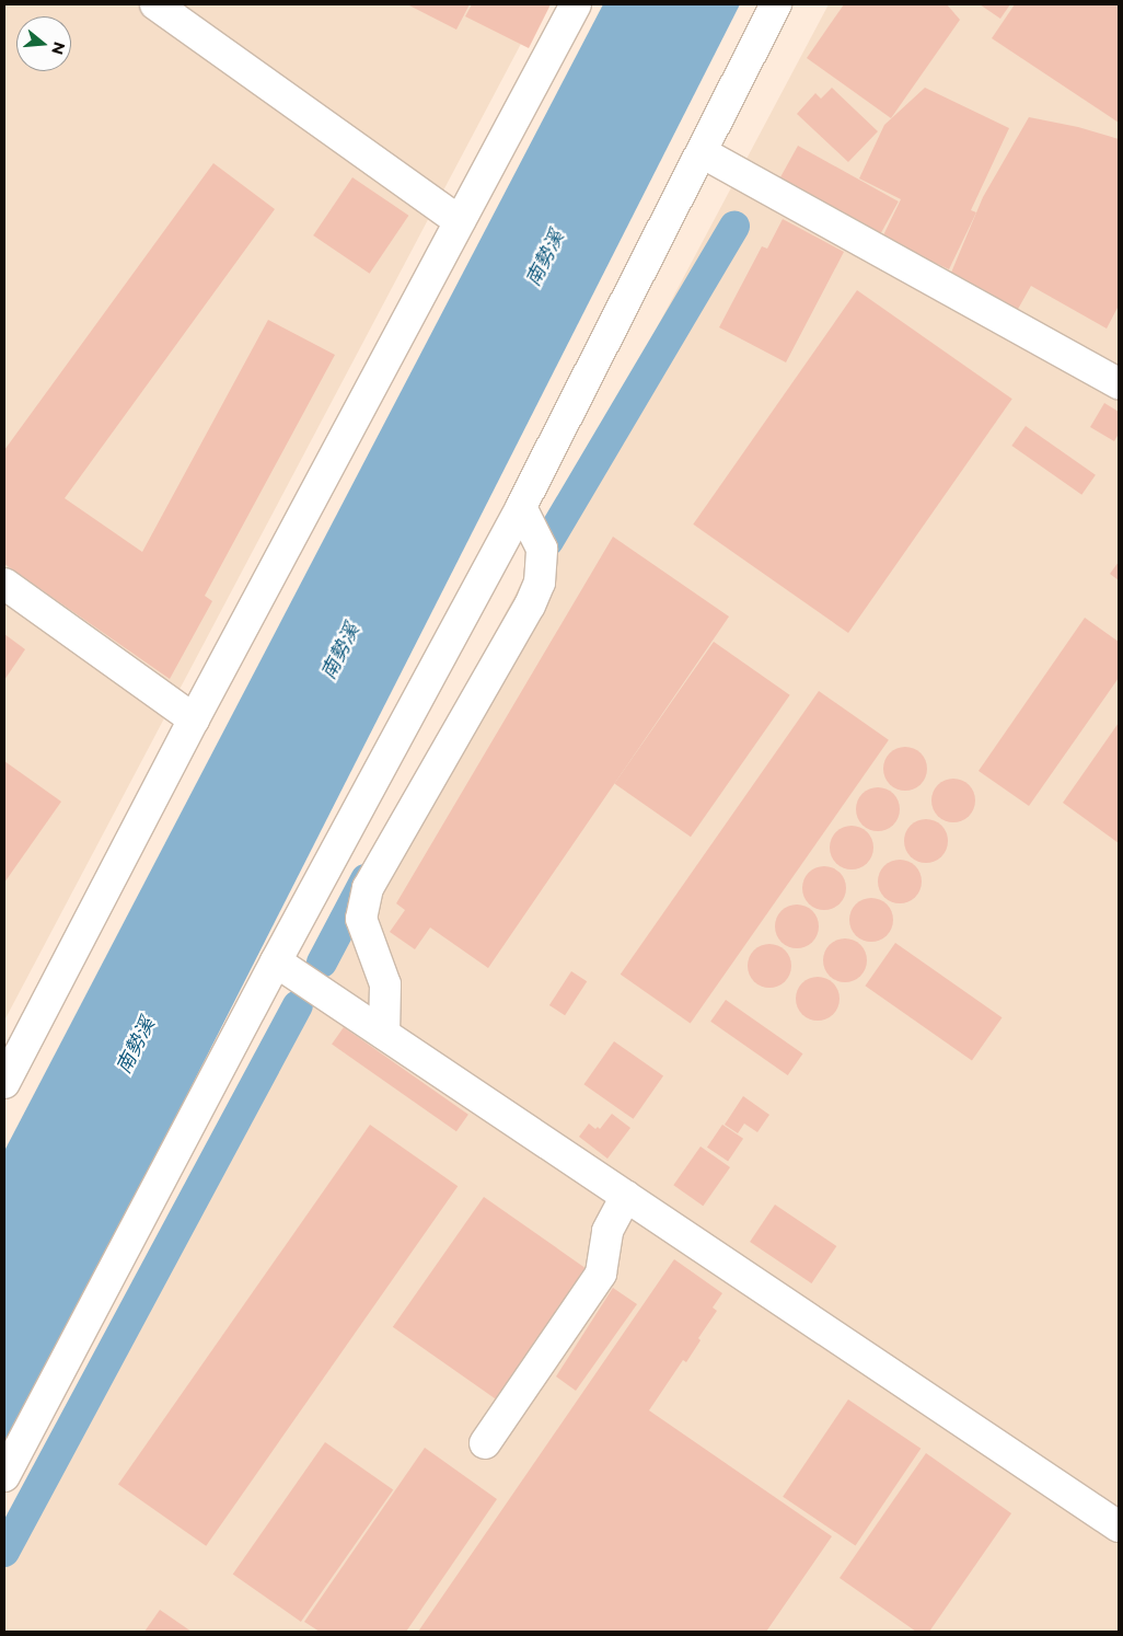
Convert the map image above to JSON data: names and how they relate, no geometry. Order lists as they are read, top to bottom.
{
  "water": ["南勢溪"],
  "north": "right"
}
